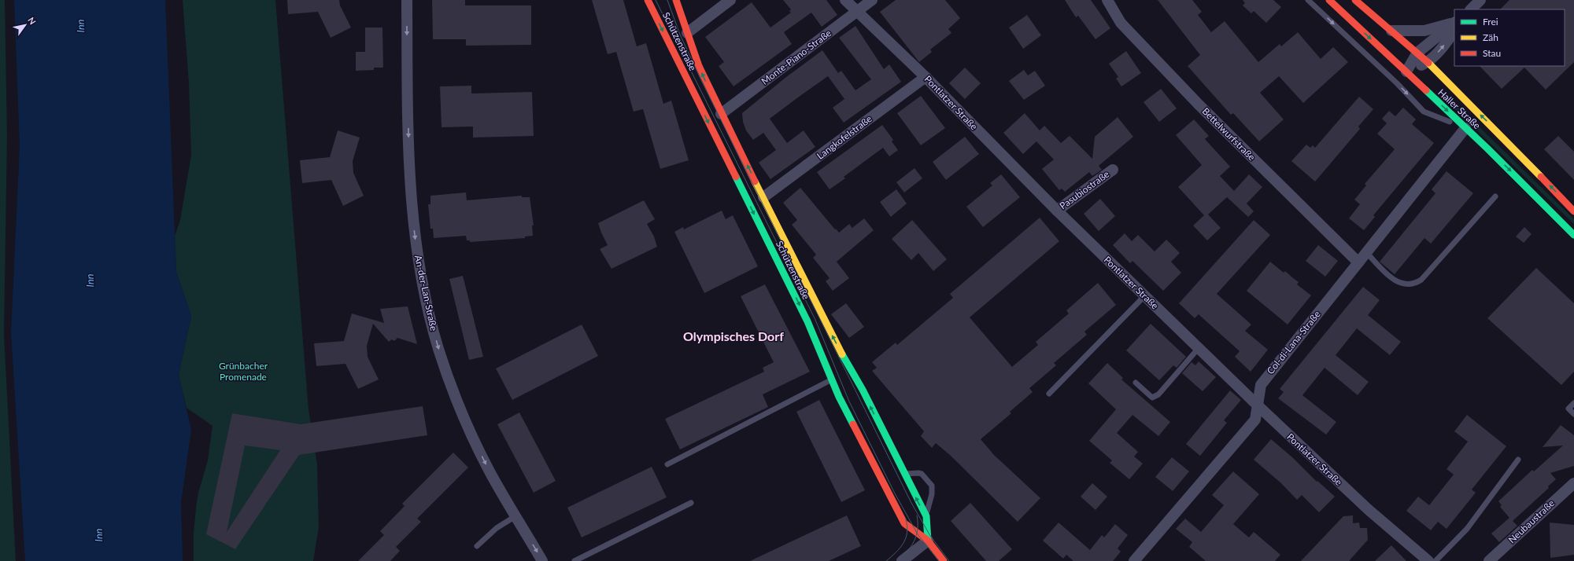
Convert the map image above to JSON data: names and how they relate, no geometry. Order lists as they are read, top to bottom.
{
  "streets": {
    "street": [
      "Schützenstraße",
      "Monte-Piano-Straße",
      "Pontlatzer Straße",
      "Haller Straße",
      "Bettelwurfstraße",
      "Langkofelstraße",
      "Pasubiostraße",
      "An-der-Lan-Straße",
      "Col-di-Lana-Straße",
      "Neubaustraße"
    ]
  },
  "crossings": [
    ["Schützenstraße", "Monte-Piano-Straße"],
    ["Schützenstraße", "Langkofelstraße"],
    ["Monte-Piano-Straße", "Pontlatzer Straße"],
    ["Pontlatzer Straße", "Langkofelstraße"],
    ["Pontlatzer Straße", "Pasubiostraße"],
    ["Pontlatzer Straße", "Col-di-Lana-Straße"],
    ["Haller Straße", "Col-di-Lana-Straße"],
    ["Bettelwurfstraße", "Col-di-Lana-Straße"]
  ],
  "one_way": ["An-der-Lan-Straße"],
  "districts": ["Olympisches Dorf"],
  "water": ["Inn"],
  "parks": ["Grünbacher Promenade"],
  "legend": ["Frei", "Zäh", "Stau"],
  "north": "top right"
}
